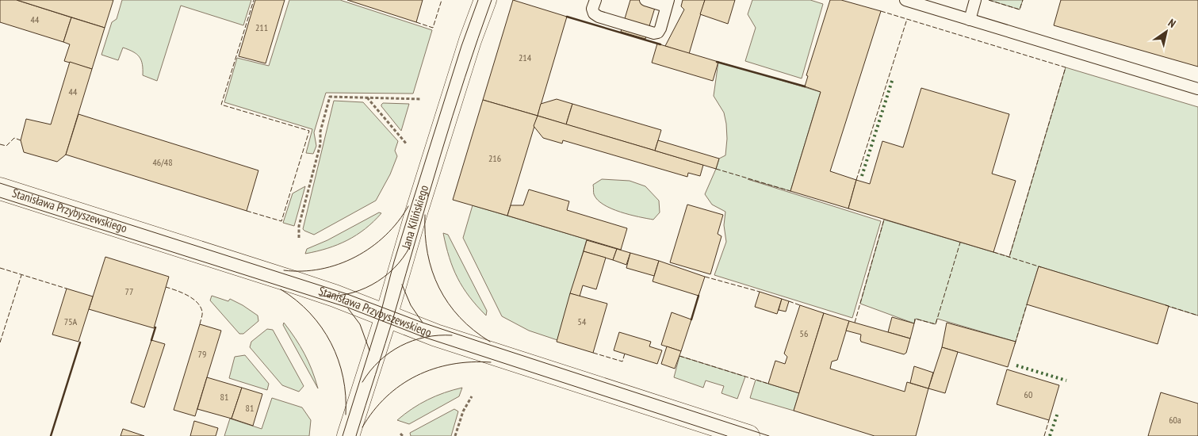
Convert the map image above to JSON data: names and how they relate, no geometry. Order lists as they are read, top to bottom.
{
  "streets": {
    "street": ["Stanisława Przybyszewskiego", "Jana Kilińskiego"]
  },
  "crossings": [
    ["Stanisława Przybyszewskiego", "Jana Kilińskiego"]
  ],
  "house_numbers": [
    "44",
    "211",
    "214",
    "44",
    "216",
    "46/48",
    "77",
    "75A",
    "54",
    "56",
    "79",
    "60",
    "81",
    "81",
    "60a"
  ],
  "north": "top right"
}
